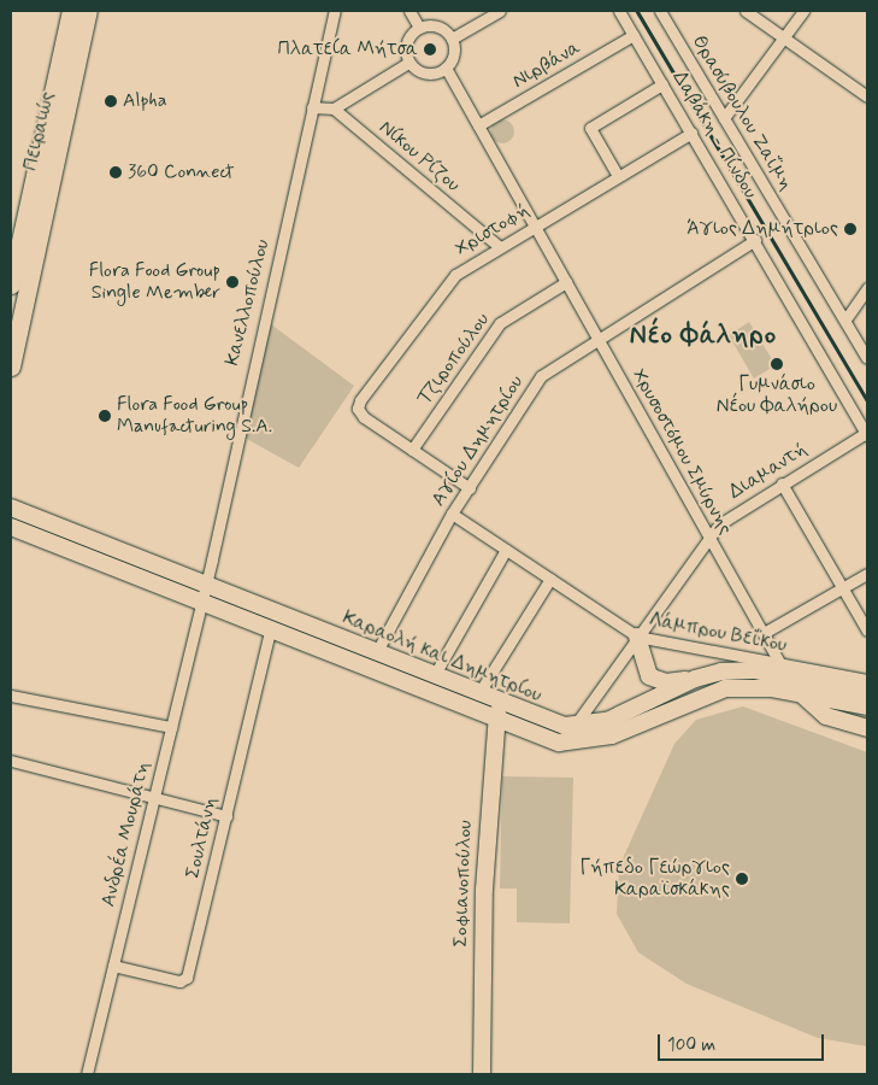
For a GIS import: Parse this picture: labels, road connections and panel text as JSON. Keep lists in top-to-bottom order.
{
  "streets": {
    "main road": ["Πειραιώς", "Καραολή και Δημητρίου", "Σοφιανοπούλου"],
    "street": [
      "Νιρβάνα",
      "Θρασύβουλου Ζαΐμη",
      "Δαβάκη - Πίνδου",
      "Νίκου Ρίζου",
      "Χριστοφή",
      "Κανελλοπούλου",
      "Τζιροπούλου",
      "Αγίου Δημητρίου",
      "Χρυσοστόμου Σμύρνης",
      "Διαμαντή",
      "Λάμπρου Βεΐκου",
      "Ανδρέα Μουράτη",
      "Σουλτάνη"
    ]
  },
  "crossings": [
    ["Νιρβάνα", "Δαβάκη - Πίνδου"],
    ["Νιρβάνα", "Χρυσοστόμου Σμύρνης"],
    ["Δαβάκη - Πίνδου", "Χριστοφή"],
    ["Δαβάκη - Πίνδου", "Αγίου Δημητρίου"],
    ["Δαβάκη - Πίνδου", "Διαμαντή"],
    ["Νίκου Ρίζου", "Χριστοφή"],
    ["Χριστοφή", "Τζιροπούλου"],
    ["Χριστοφή", "Χρυσοστόμου Σμύρνης"],
    ["Κανελλοπούλου", "Καραολή και Δημητρίου"],
    ["Κανελλοπούλου", "Ανδρέα Μουράτη"],
    ["Τζιροπούλου", "Χρυσοστόμου Σμύρνης"],
    ["Αγίου Δημητρίου", "Χρυσοστόμου Σμύρνης"],
    ["Αγίου Δημητρίου", "Λάμπρου Βεΐκου"],
    ["Αγίου Δημητρίου", "Καραολή και Δημητρίου"],
    ["Χρυσοστόμου Σμύρνης", "Διαμαντή"],
    ["Χρυσοστόμου Σμύρνης", "Λάμπρου Βεΐκου"],
    ["Διαμαντή", "Λάμπρου Βεΐκου"],
    ["Διαμαντή", "Καραολή και Δημητρίου"],
    ["Καραολή και Δημητρίου", "Ανδρέα Μουράτη"],
    ["Καραολή και Δημητρίου", "Σουλτάνη"],
    ["Καραολή και Δημητρίου", "Σοφιανοπούλου"],
    ["Ανδρέα Μουράτη", "Σουλτάνη"]
  ],
  "districts": ["Νέο Φάληρο"],
  "places": [
    "Πλατεία Μήτσα",
    "Alpha",
    "360 Connect",
    "Άγιος Δημήτριος",
    "Flora Food Group Single Member",
    "Γυμνάσιο Νέου Φαλήρου",
    "Flora Food Group Manufacturing S.A.",
    "Γήπεδο Γεώργιος Καραϊσκάκης"
  ],
  "scale_bar": "100 m"
}
